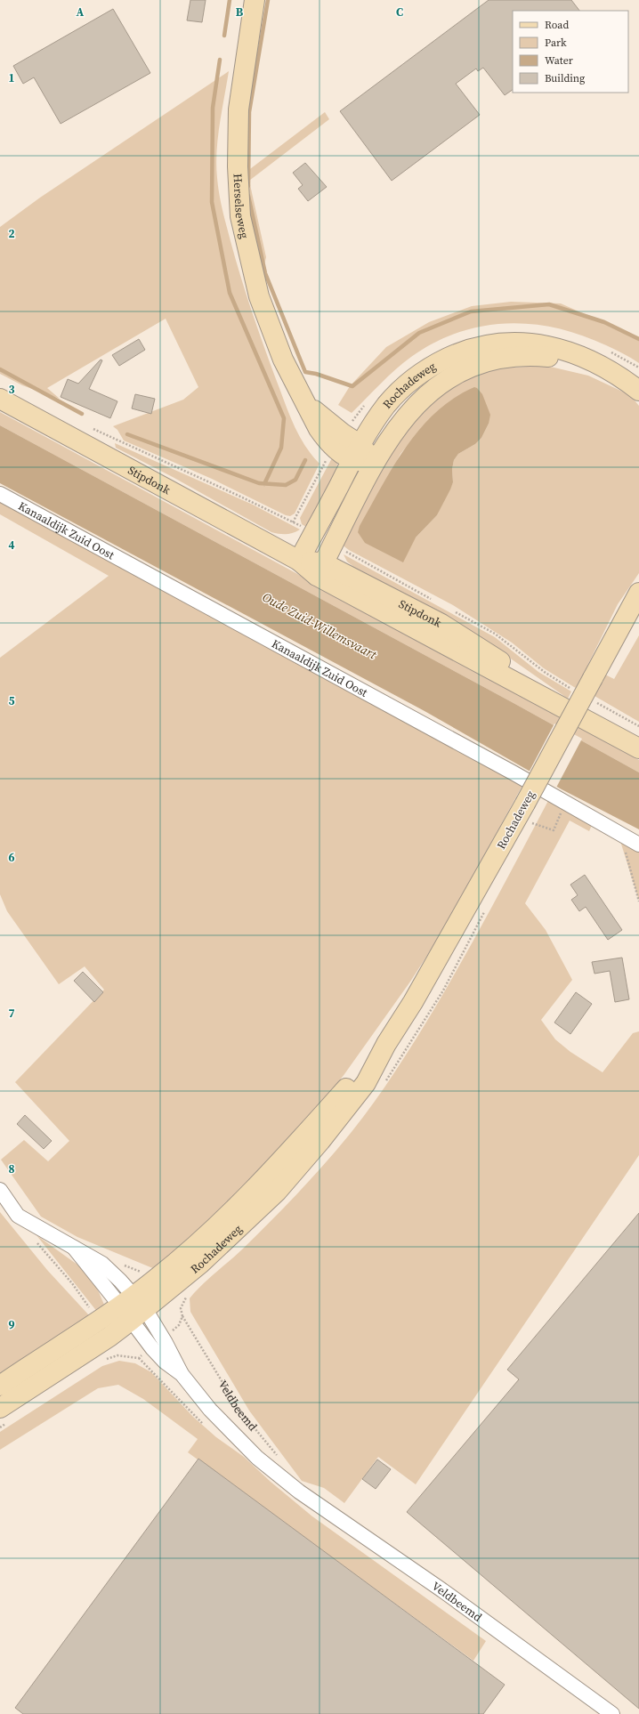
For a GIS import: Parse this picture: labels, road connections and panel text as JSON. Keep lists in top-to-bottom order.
{
  "streets": {
    "main road": ["Herselseweg", "Rochadeweg", "Stipdonk"],
    "street": ["Kanaaldijk Zuid Oost", "Veldbeemd"]
  },
  "crossings": [
    ["Herselseweg", "Rochadeweg"],
    ["Rochadeweg", "Stipdonk"],
    ["Rochadeweg", "Veldbeemd"]
  ],
  "water": ["Oude Zuid-Willemsvaart"],
  "legend": [
    "Road",
    "Park",
    "Water",
    "Building"
  ],
  "grid": {
    "columns": ["A", "B", "C"],
    "rows": [
      "1",
      "2",
      "3",
      "4",
      "5",
      "6",
      "7",
      "8",
      "9"
    ]
  }
}
